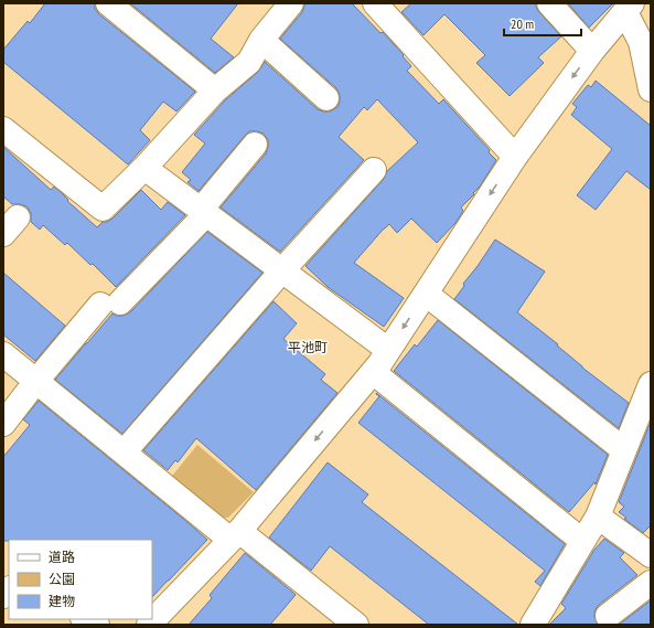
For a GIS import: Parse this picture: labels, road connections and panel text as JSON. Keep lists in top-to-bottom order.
{
  "districts": ["平池町"],
  "legend": ["道路", "公園", "建物"],
  "scale_bar": "20 m"
}
